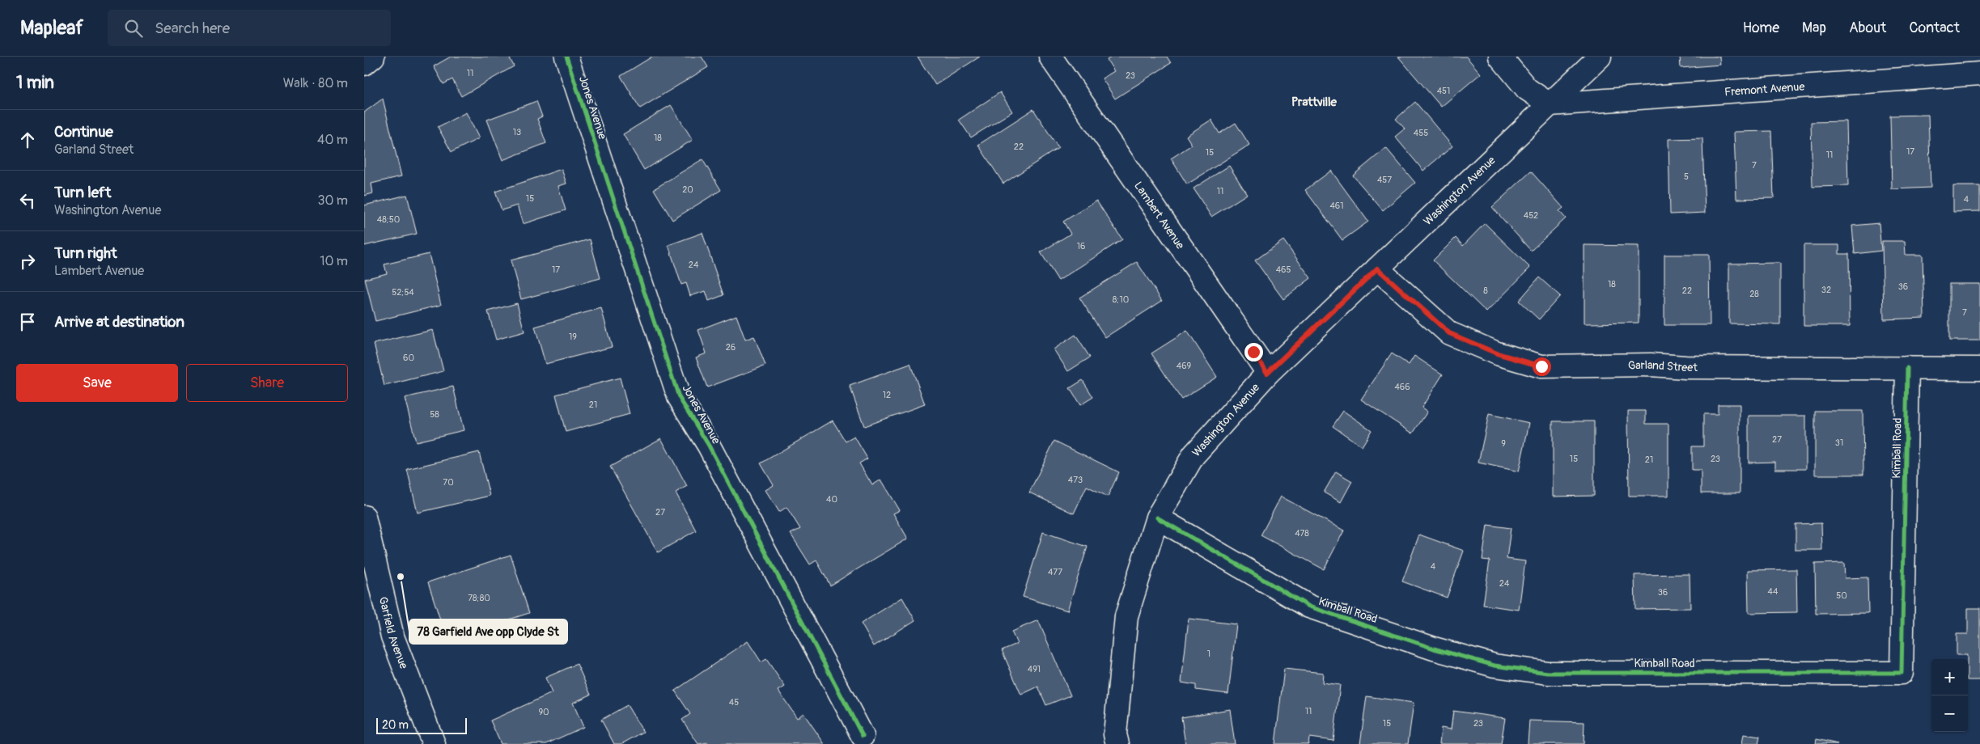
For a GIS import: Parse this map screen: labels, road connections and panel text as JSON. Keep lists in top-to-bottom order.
{
  "streets": {
    "street": [
      "Fremont Avenue",
      "Jones Avenue",
      "Washington Avenue",
      "Lambert Avenue",
      "Garland Street",
      "Kimball Road",
      "Garfield Avenue"
    ]
  },
  "crossings": [
    ["Fremont Avenue", "Washington Avenue"],
    ["Washington Avenue", "Lambert Avenue"],
    ["Washington Avenue", "Garland Street"],
    ["Washington Avenue", "Kimball Road"],
    ["Garland Street", "Kimball Road"]
  ],
  "districts": ["Prattville"],
  "places": ["78 Garfield Ave opp Clyde St"],
  "house_numbers": [
    "11",
    "23",
    "451",
    "13",
    "455",
    "18",
    "22",
    "17",
    "15",
    "11",
    "7",
    "5",
    "457",
    "20",
    "11",
    "15",
    "4",
    "461",
    "452",
    "48;50",
    "16",
    "24",
    "17",
    "465",
    "18",
    "36",
    "32",
    "8",
    "22",
    "52;54",
    "28",
    "8;10",
    "7",
    "19",
    "26",
    "60",
    "469",
    "466",
    "12",
    "21",
    "58",
    "27",
    "31",
    "9",
    "15",
    "23",
    "21",
    "473",
    "70",
    "40",
    "27",
    "478",
    "4",
    "477",
    "24",
    "44",
    "36",
    "50",
    "78;80",
    "1",
    "491",
    "45",
    "11",
    "90",
    "15",
    "23"
  ],
  "scale_bar": "20 m",
  "page": {
    "header": "Mapleaf",
    "search": "Search here",
    "nav": [
      "Home",
      "Map",
      "About",
      "Contact"
    ],
    "heading": ["1 min", "Walk · 80 m"],
    "list": [
      ["Continue", "Garland Street", "40 m"],
      ["Turn left", "Washington Avenue", "30 m"],
      ["Turn right", "Lambert Avenue", "10 m"],
      "Arrive at destination"
    ],
    "buttons": ["Save", "Share"],
    "map_buttons": ["+", "−"],
    "scale": "20 m"
  }
}
